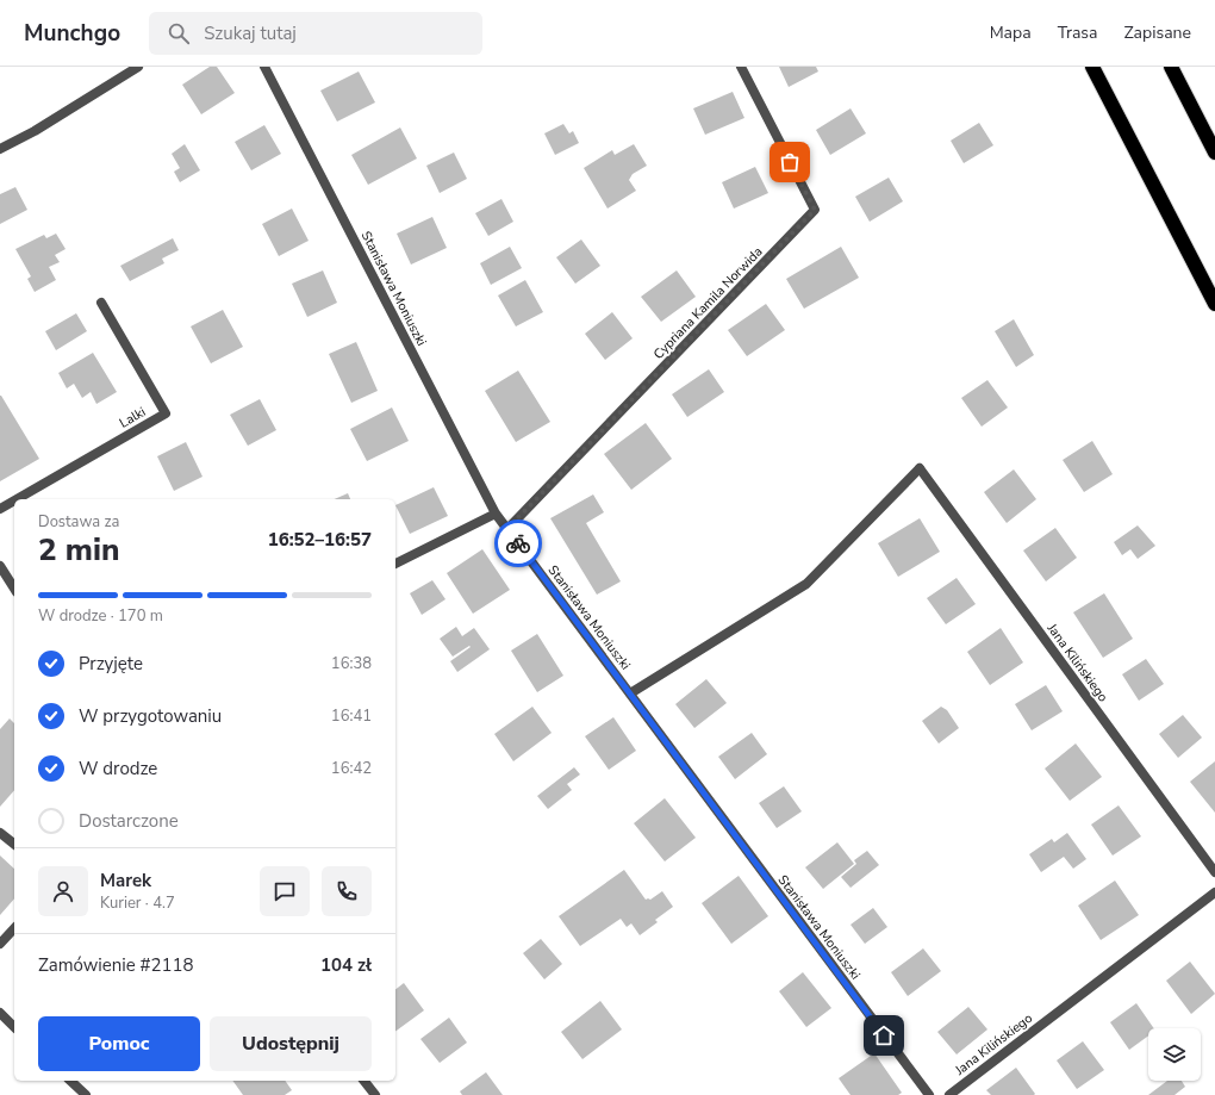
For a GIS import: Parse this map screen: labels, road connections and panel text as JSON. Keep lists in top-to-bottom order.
{
  "streets": {
    "street": [
      "Stanisława Moniuszki",
      "Cypriana Kamila Norwida",
      "Lalki",
      "Jana Kilińskiego"
    ]
  },
  "crossings": [
    ["Stanisława Moniuszki", "Cypriana Kamila Norwida"],
    ["Stanisława Moniuszki", "Jana Kilińskiego"]
  ],
  "page": {
    "header": "Munchgo",
    "search": "Szukaj tutaj",
    "nav": ["Mapa", "Trasa", "Zapisane"],
    "heading": ["2 min", "Dostawa za", "16:52–16:57"],
    "panel": [
      "Marek",
      "Kurier · 4.7",
      "Zamówienie #2118",
      "104 zł"
    ],
    "bar": "W drodze · 170 m",
    "list": [
      ["Przyjęte", "16:38"],
      ["W przygotowaniu", "16:41"],
      ["W drodze", "16:42"],
      "Dostarczone"
    ],
    "buttons": ["Pomoc", "Udostępnij"]
  }
}
